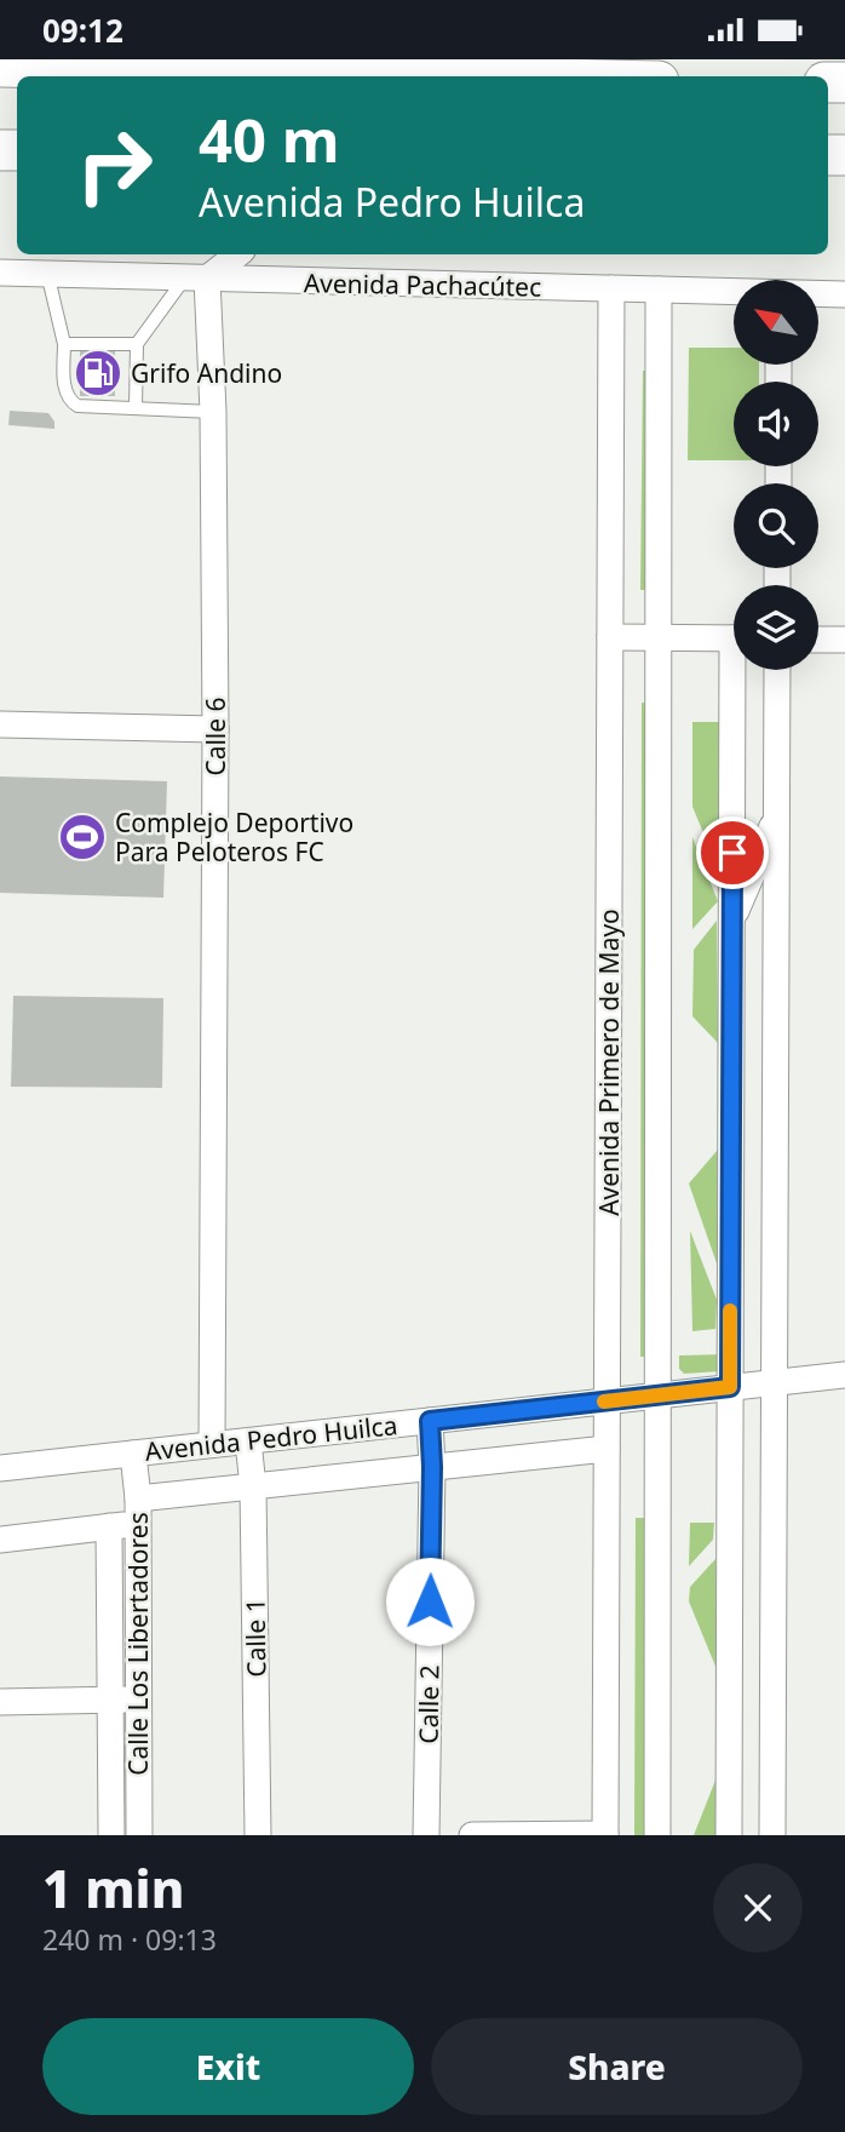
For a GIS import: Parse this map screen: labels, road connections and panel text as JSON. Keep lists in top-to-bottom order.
{
  "streets": {
    "street": [
      "Avenida Pachacútec",
      "Calle 6",
      "Avenida Primero de Mayo",
      "Avenida Pedro Huilca",
      "Calle 1",
      "Calle Los Libertadores",
      "Calle 2"
    ]
  },
  "crossings": [
    ["Avenida Pachacútec", "Calle 6"],
    ["Avenida Pachacútec", "Avenida Primero de Mayo"],
    ["Calle 6", "Avenida Pedro Huilca"],
    ["Avenida Primero de Mayo", "Avenida Pedro Huilca"],
    ["Avenida Pedro Huilca", "Calle 1"],
    ["Avenida Pedro Huilca", "Calle Los Libertadores"],
    ["Avenida Pedro Huilca", "Calle 2"]
  ],
  "places": {
    "fuel station": ["Grifo Andino"],
    "sports": ["Complejo Deportivo Para Peloteros FC"]
  },
  "north": "top left",
  "page": {
    "status": "09:12",
    "turn": ["40 m", "Avenida Pedro Huilca"],
    "heading": ["1 min", "240 m · 09:13"],
    "buttons": ["Exit", "Share"]
  }
}
